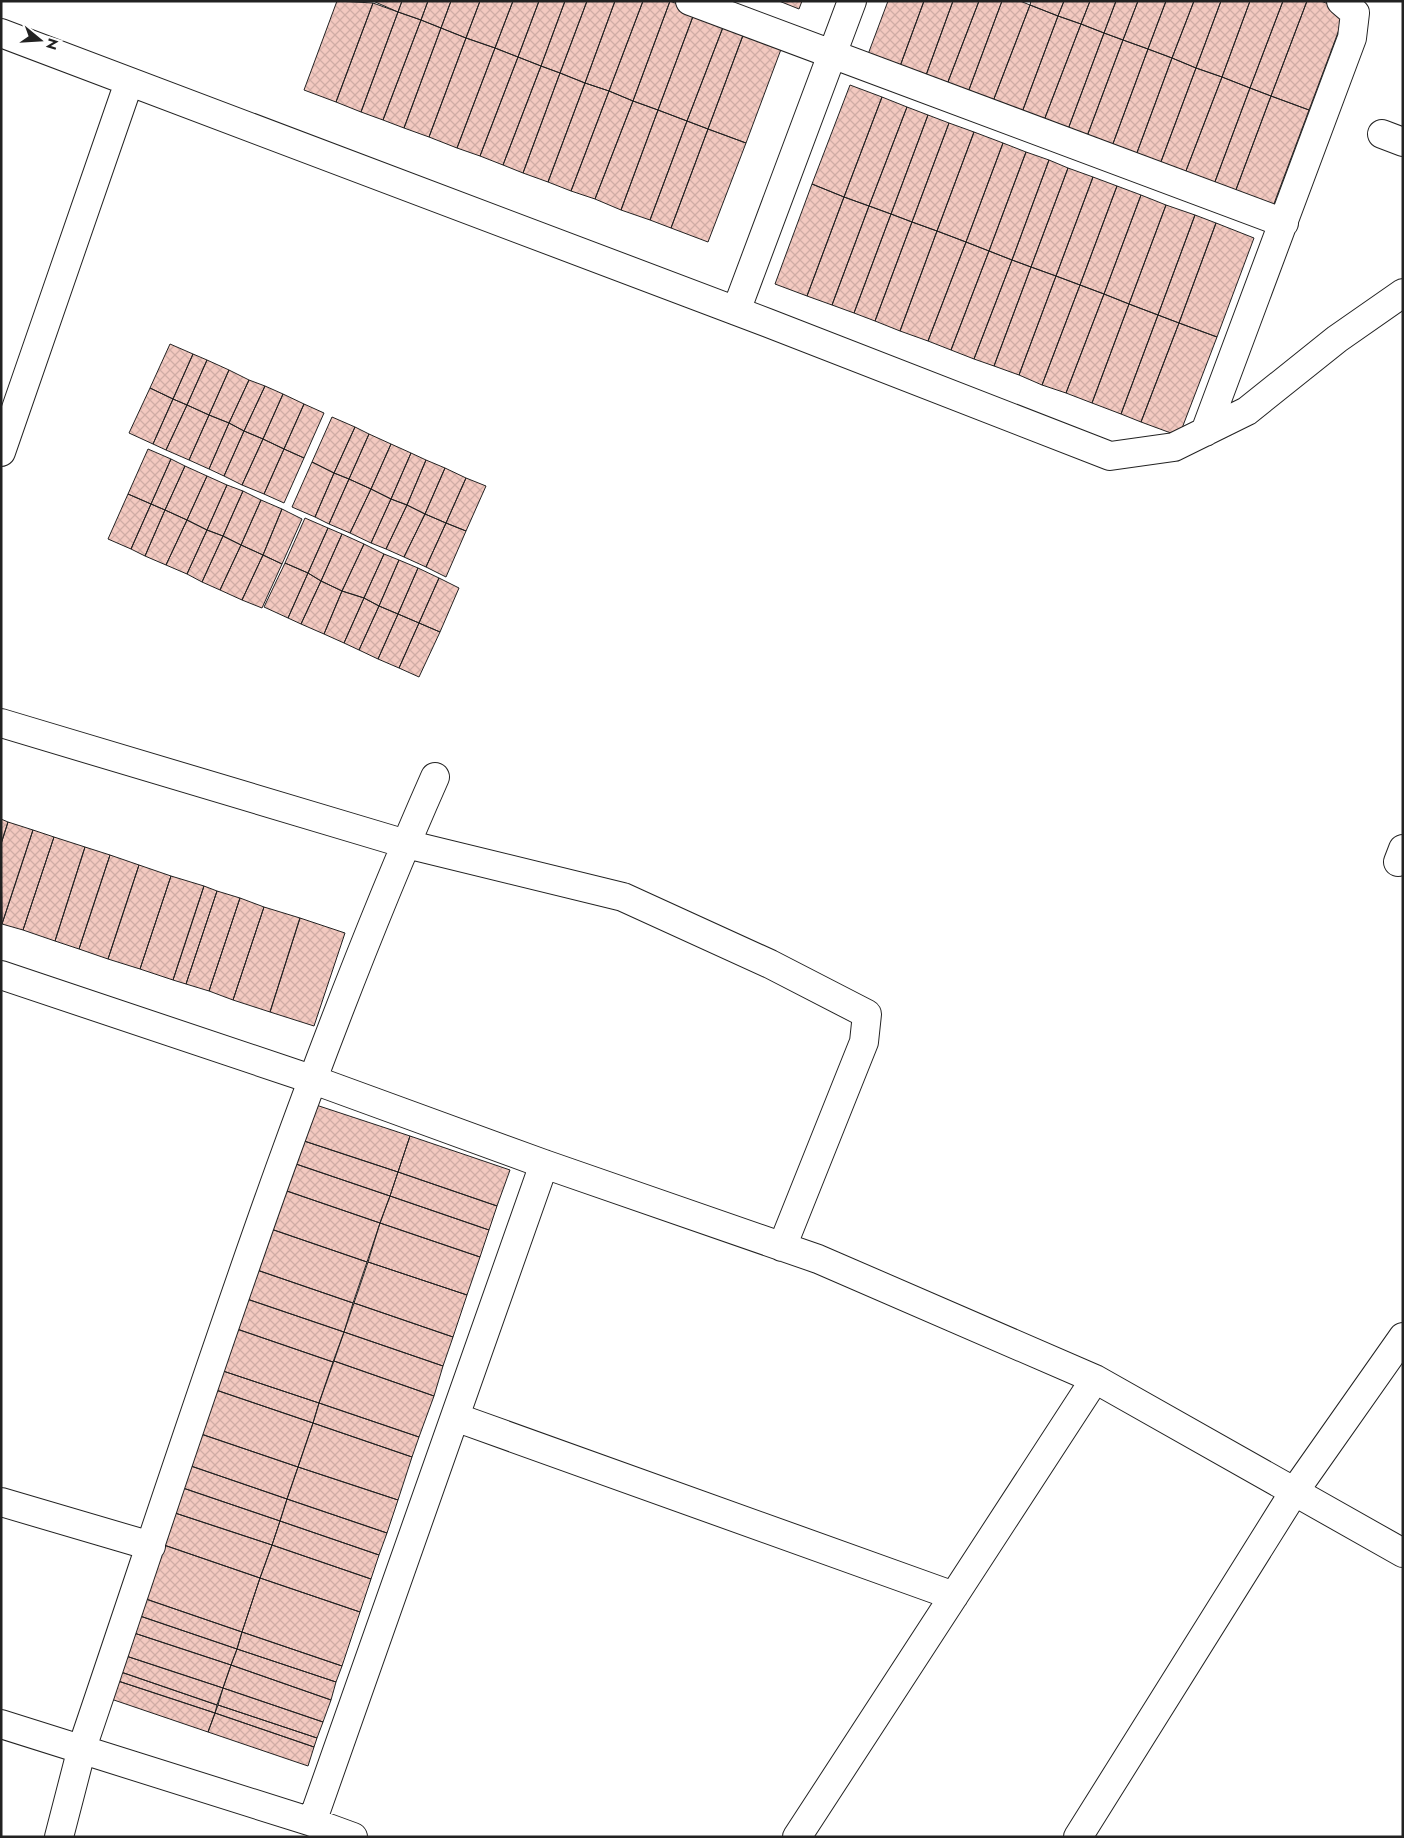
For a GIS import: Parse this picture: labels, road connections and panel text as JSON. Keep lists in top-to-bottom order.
{
  "north": "right"
}
